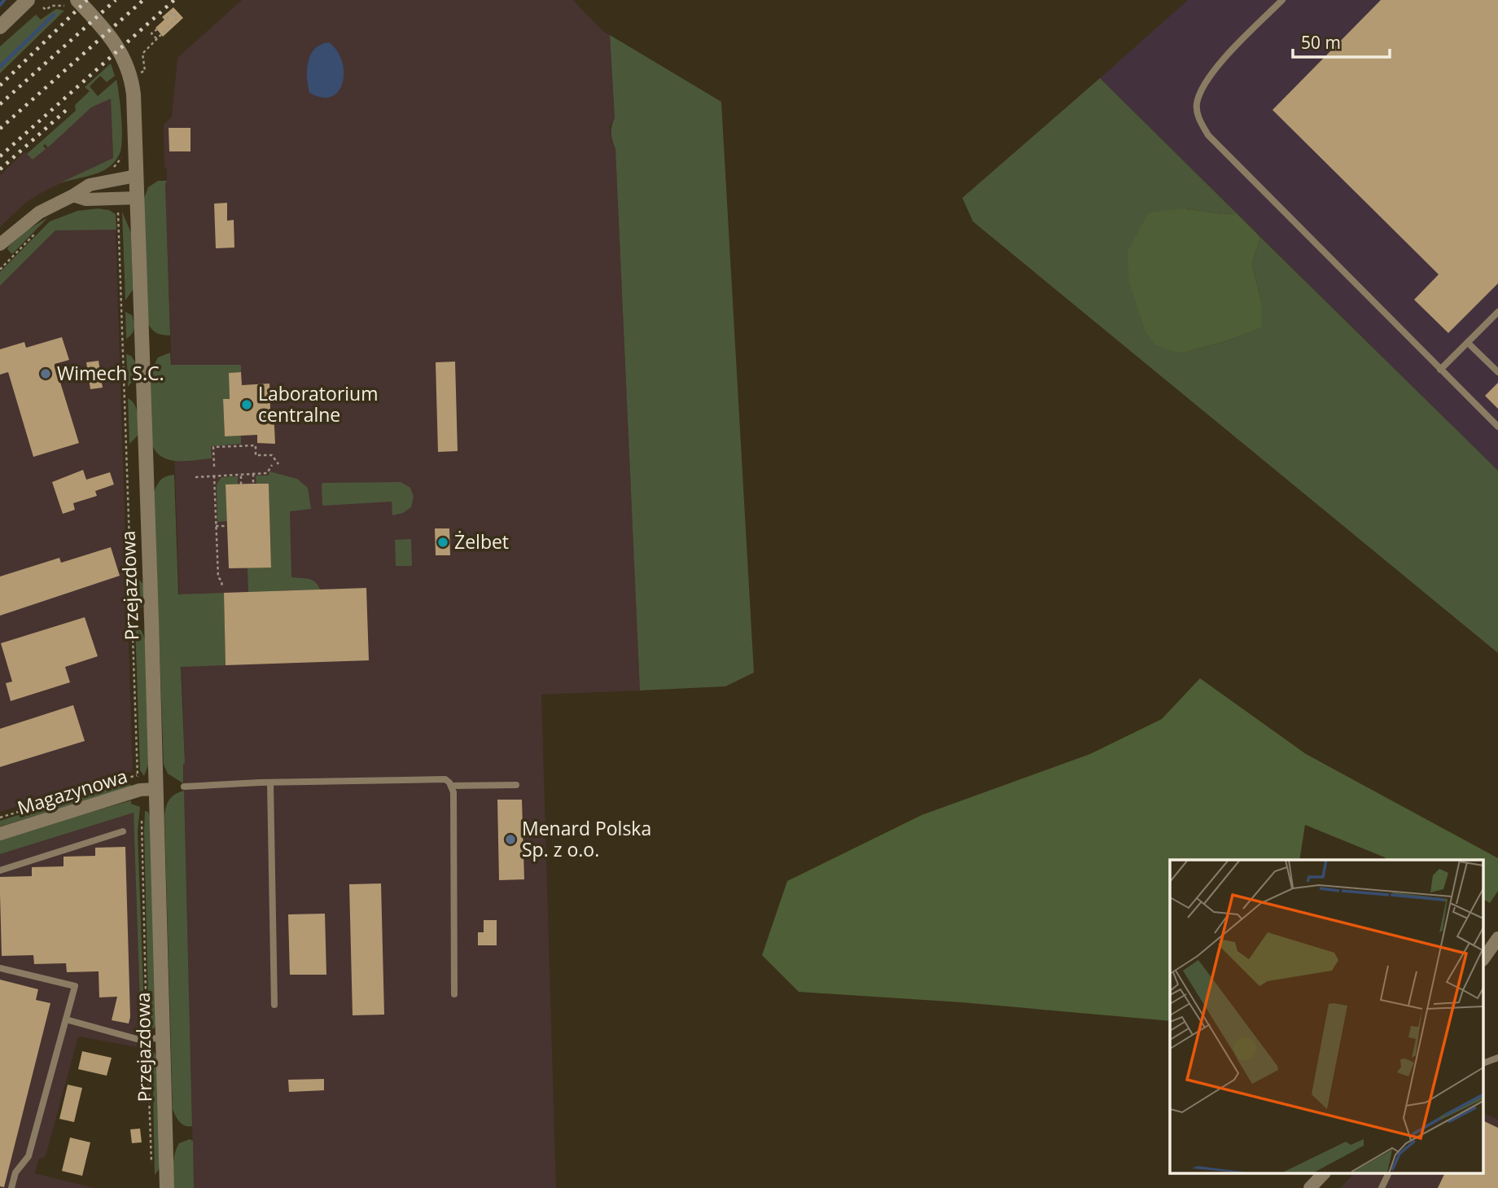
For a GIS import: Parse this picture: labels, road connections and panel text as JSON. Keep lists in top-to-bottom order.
{
  "streets": {
    "street": ["Przejazdowa", "Magazynowa"]
  },
  "crossings": [
    ["Przejazdowa", "Magazynowa"]
  ],
  "places": [
    "Wimech S.C.",
    "Laboratorium centralne",
    "Żelbet",
    "Menard Polska Sp. z o.o."
  ],
  "scale_bar": "50 m"
}
